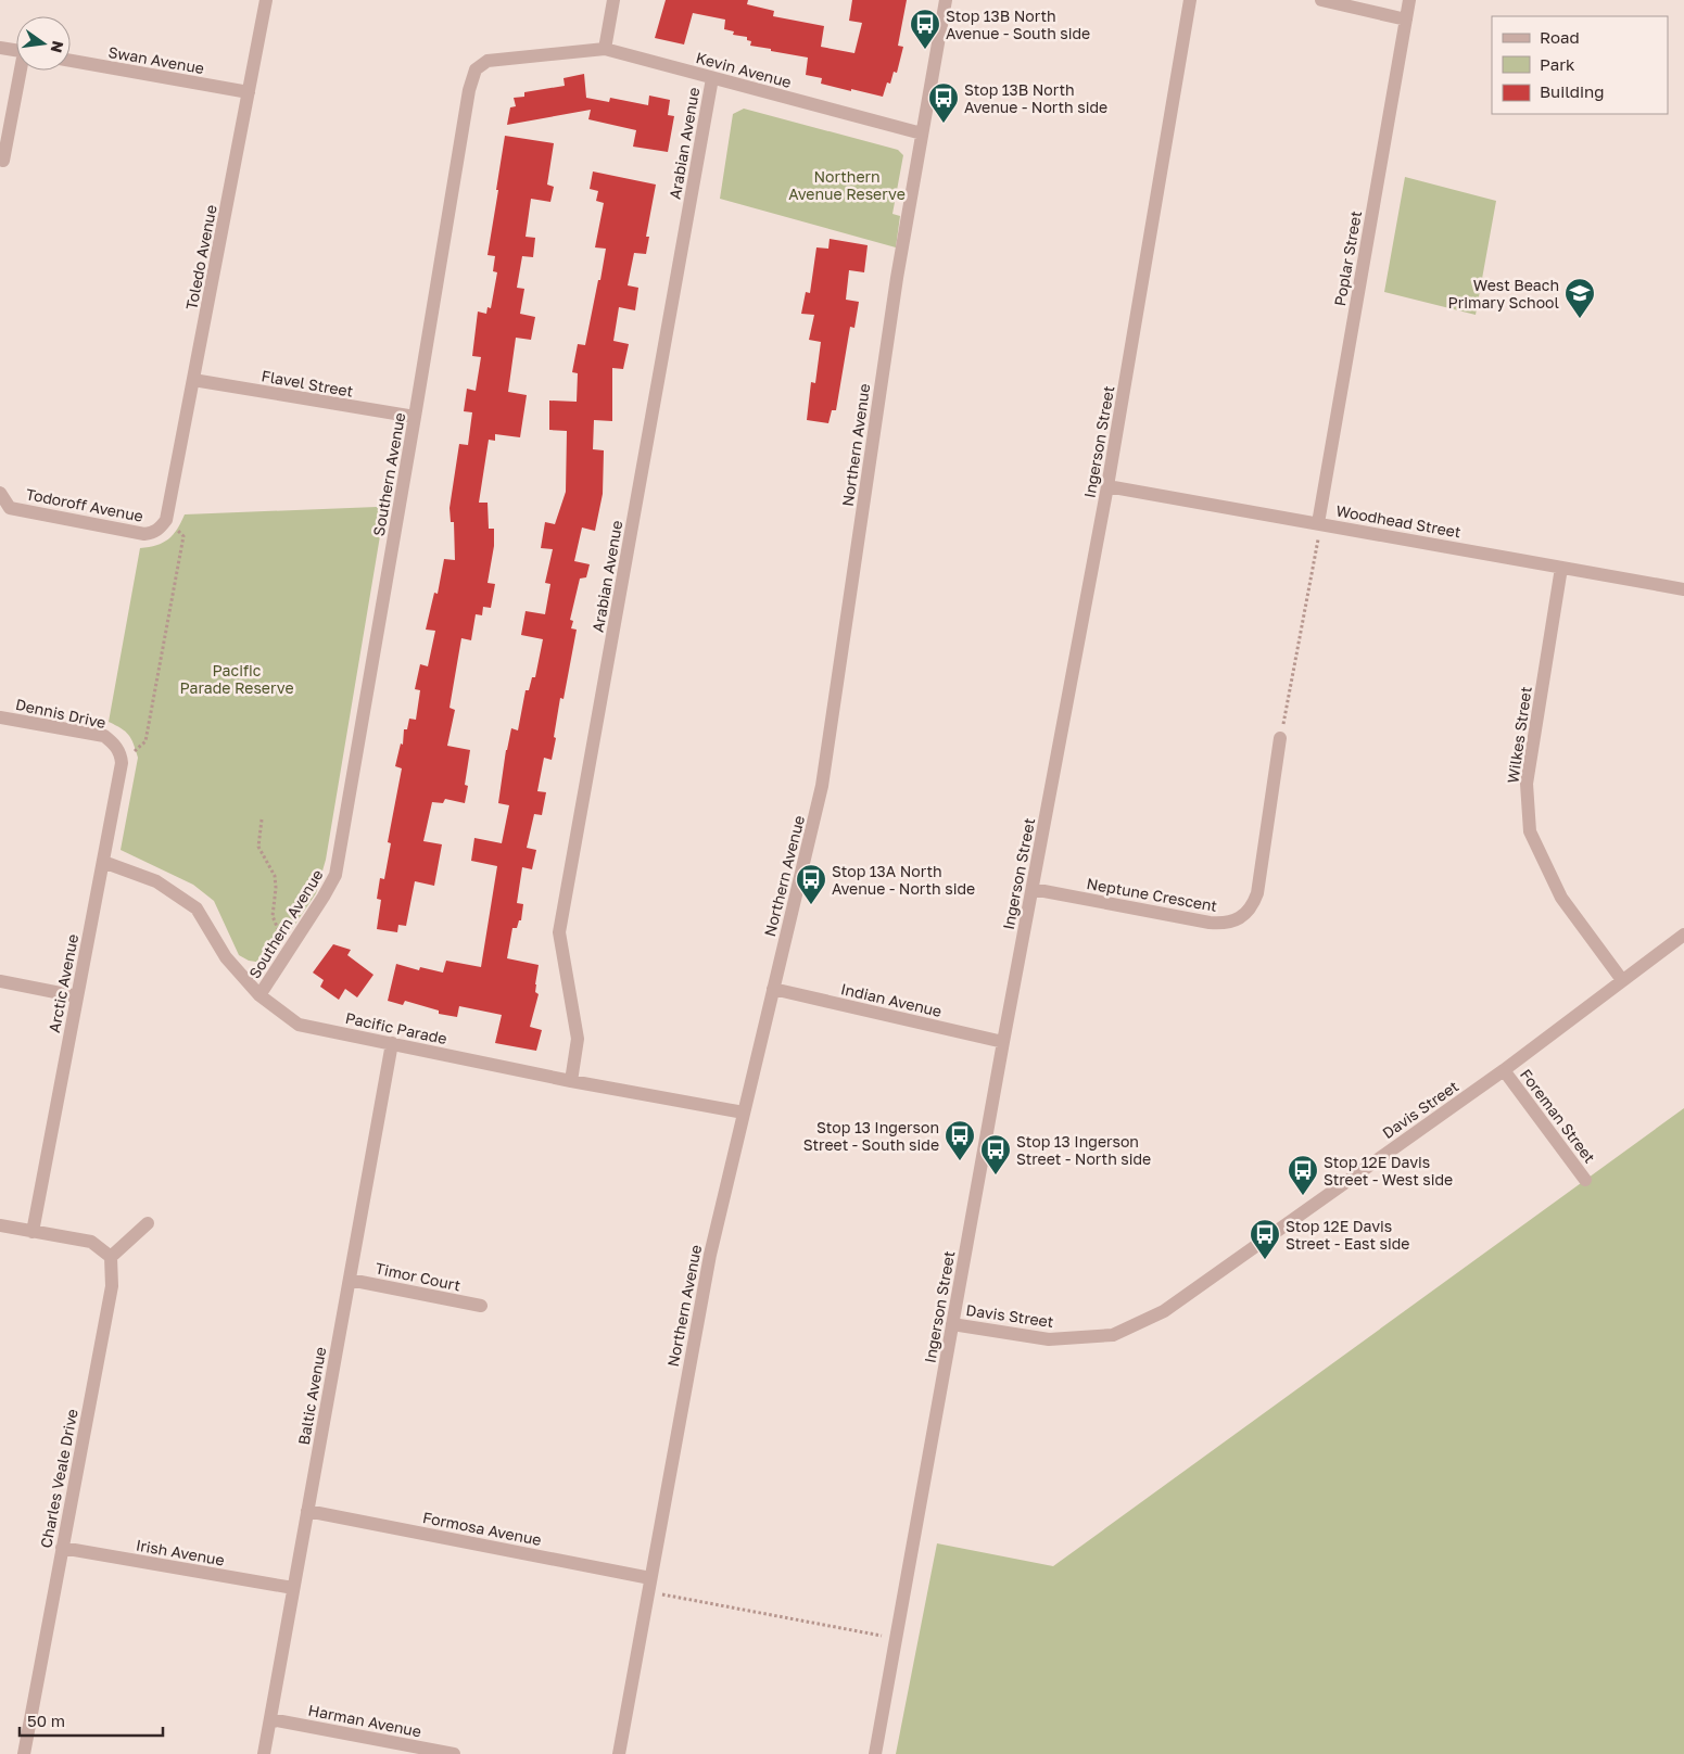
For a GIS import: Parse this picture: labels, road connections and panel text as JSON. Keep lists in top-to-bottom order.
{
  "streets": {
    "street": [
      "Swan Avenue",
      "Kevin Avenue",
      "Arabian Avenue",
      "Toledo Avenue",
      "Poplar Street",
      "Flavel Street",
      "Ingerson Street",
      "Northern Avenue",
      "Southern Avenue",
      "Todoroff Avenue",
      "Woodhead Street",
      "Dennis Drive",
      "Wilkes Street",
      "Neptune Crescent",
      "Arctic Avenue",
      "Indian Avenue",
      "Pacific Parade",
      "Davis Street",
      "Foreman Street",
      "Timor Court",
      "Baltic Avenue",
      "Charles Veale Drive",
      "Formosa Avenue",
      "Irish Avenue",
      "Harman Avenue"
    ]
  },
  "crossings": [
    ["Swan Avenue", "Toledo Avenue"],
    ["Kevin Avenue", "Arabian Avenue"],
    ["Kevin Avenue", "Northern Avenue"],
    ["Kevin Avenue", "Southern Avenue"],
    ["Arabian Avenue", "Pacific Parade"],
    ["Toledo Avenue", "Flavel Street"],
    ["Toledo Avenue", "Todoroff Avenue"],
    ["Poplar Street", "Woodhead Street"],
    ["Flavel Street", "Southern Avenue"],
    ["Ingerson Street", "Woodhead Street"],
    ["Ingerson Street", "Neptune Crescent"],
    ["Ingerson Street", "Indian Avenue"],
    ["Ingerson Street", "Davis Street"],
    ["Northern Avenue", "Indian Avenue"],
    ["Northern Avenue", "Pacific Parade"],
    ["Northern Avenue", "Formosa Avenue"],
    ["Southern Avenue", "Pacific Parade"],
    ["Woodhead Street", "Wilkes Street"],
    ["Dennis Drive", "Arctic Avenue"],
    ["Wilkes Street", "Davis Street"],
    ["Arctic Avenue", "Pacific Parade"],
    ["Pacific Parade", "Baltic Avenue"],
    ["Davis Street", "Foreman Street"],
    ["Timor Court", "Baltic Avenue"],
    ["Baltic Avenue", "Formosa Avenue"],
    ["Baltic Avenue", "Irish Avenue"],
    ["Baltic Avenue", "Harman Avenue"],
    ["Charles Veale Drive", "Irish Avenue"]
  ],
  "parks": ["Northern Avenue Reserve", "Pacific Parade Reserve"],
  "places": {
    "bus stop": [
      "Stop 13B North Avenue - South side",
      "Stop 13B North Avenue - North side",
      "Stop 13A North Avenue - North side",
      "Stop 13 Ingerson Street - South side",
      "Stop 13 Ingerson Street - North side",
      "Stop 12E Davis Street - West side",
      "Stop 12E Davis Street - East side"
    ],
    "school or university": ["West Beach Primary School"]
  },
  "legend": ["Road", "Park", "Building"],
  "scale_bar": "50 m",
  "north": "right"
}
